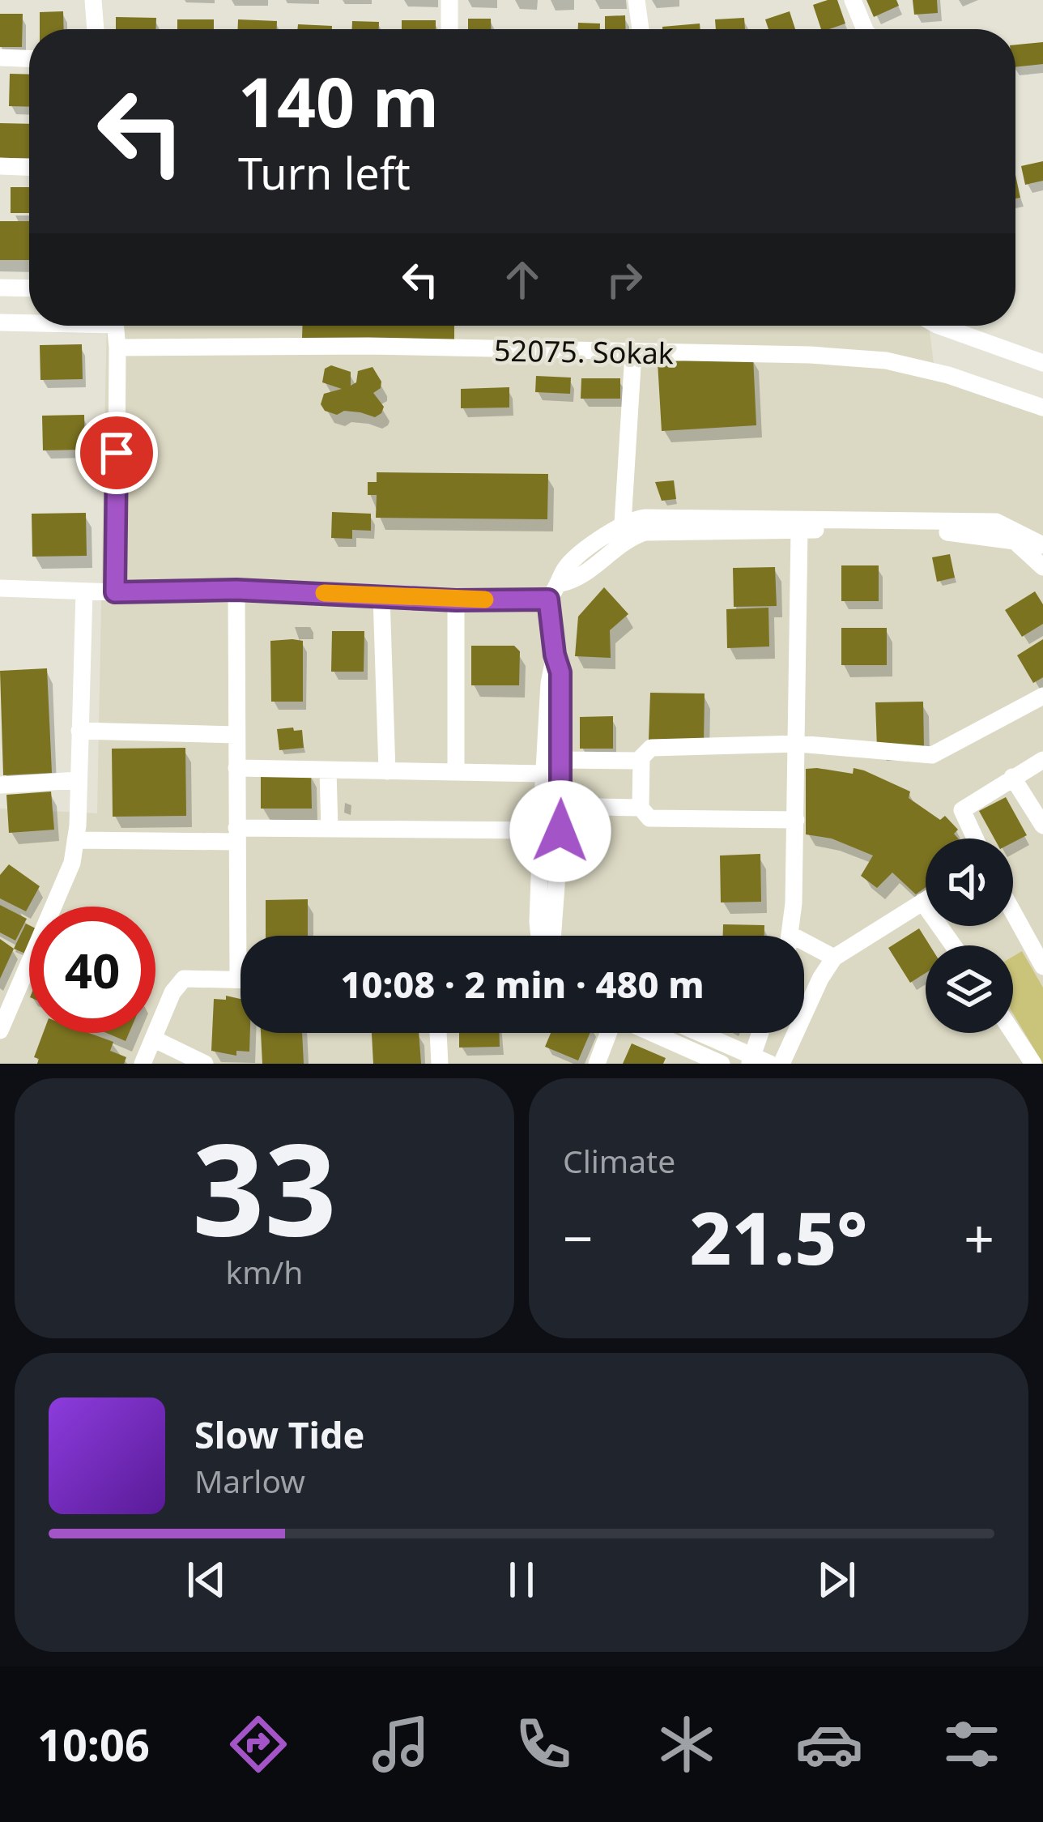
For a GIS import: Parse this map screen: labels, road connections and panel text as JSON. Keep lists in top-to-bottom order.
{
  "streets": {
    "street": ["52075. Sokak"]
  },
  "page": {
    "turn": ["140 m", "Turn left"],
    "limit": "40",
    "trip": "10:08 · 2 min · 480 m",
    "tile": [
      ["33", "km/h"],
      "Climate"
    ],
    "heat": ["−", "21.5°", "+"],
    "song": ["Slow Tide", "Marlow"],
    "tabs": "10:06"
  }
}
